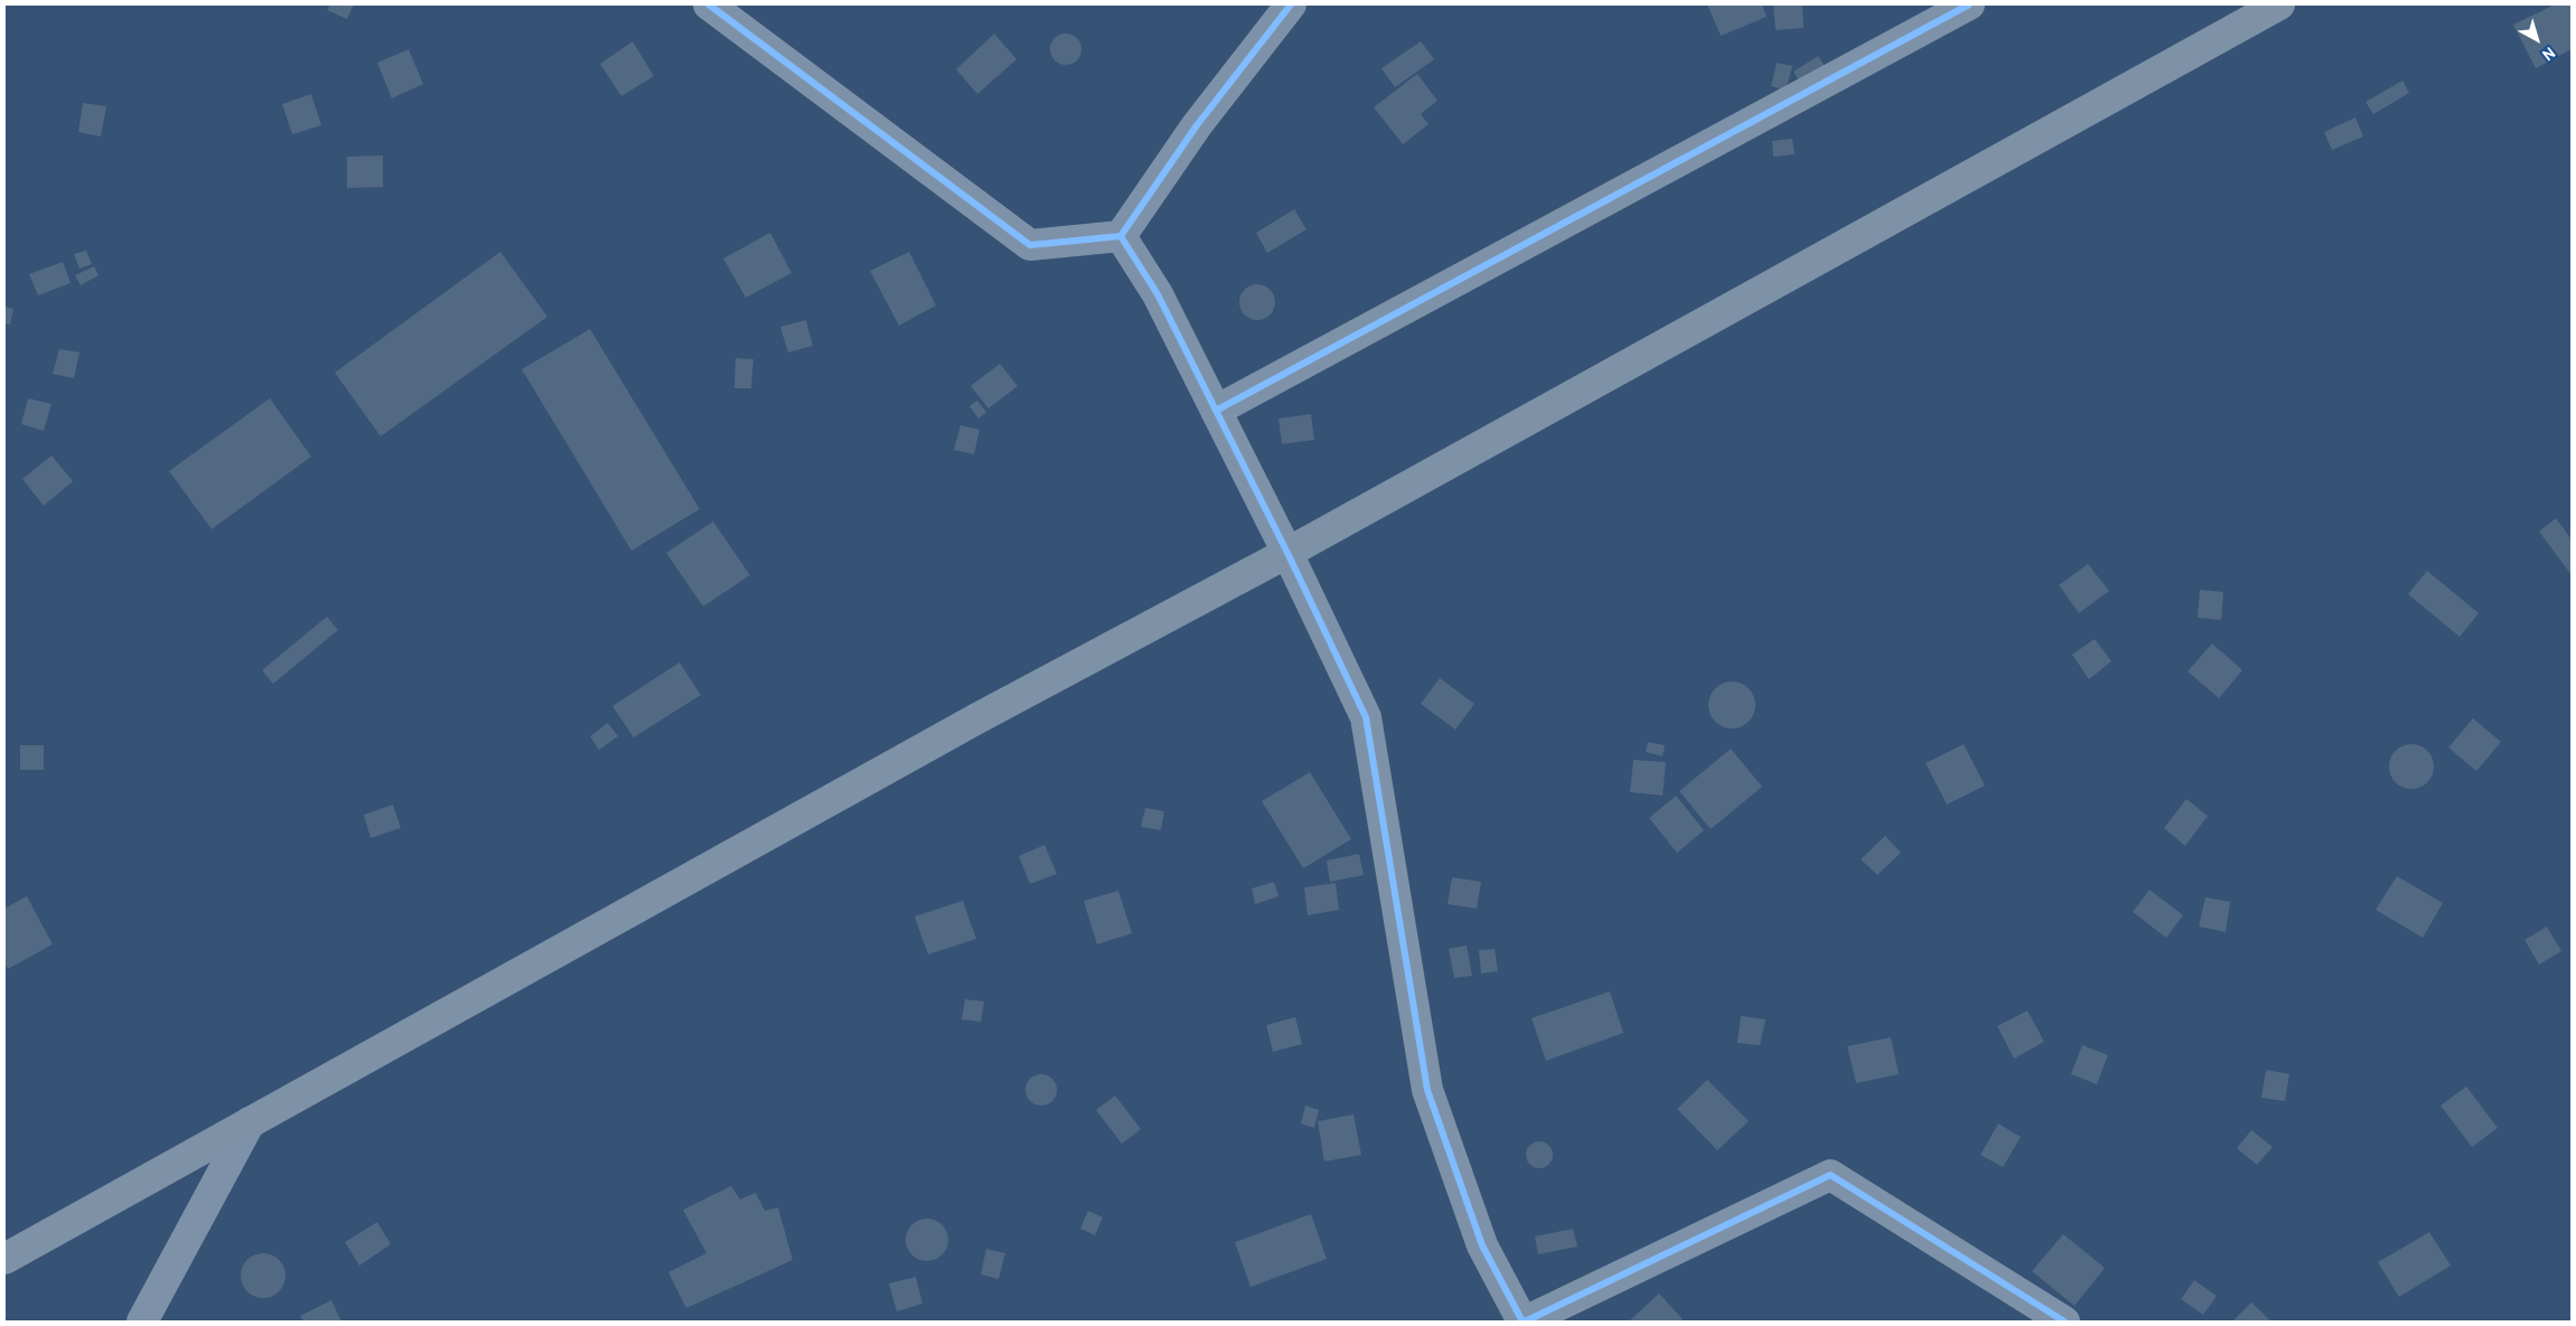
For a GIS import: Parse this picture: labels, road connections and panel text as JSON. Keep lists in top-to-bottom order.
{
  "north": "bottom right"
}
